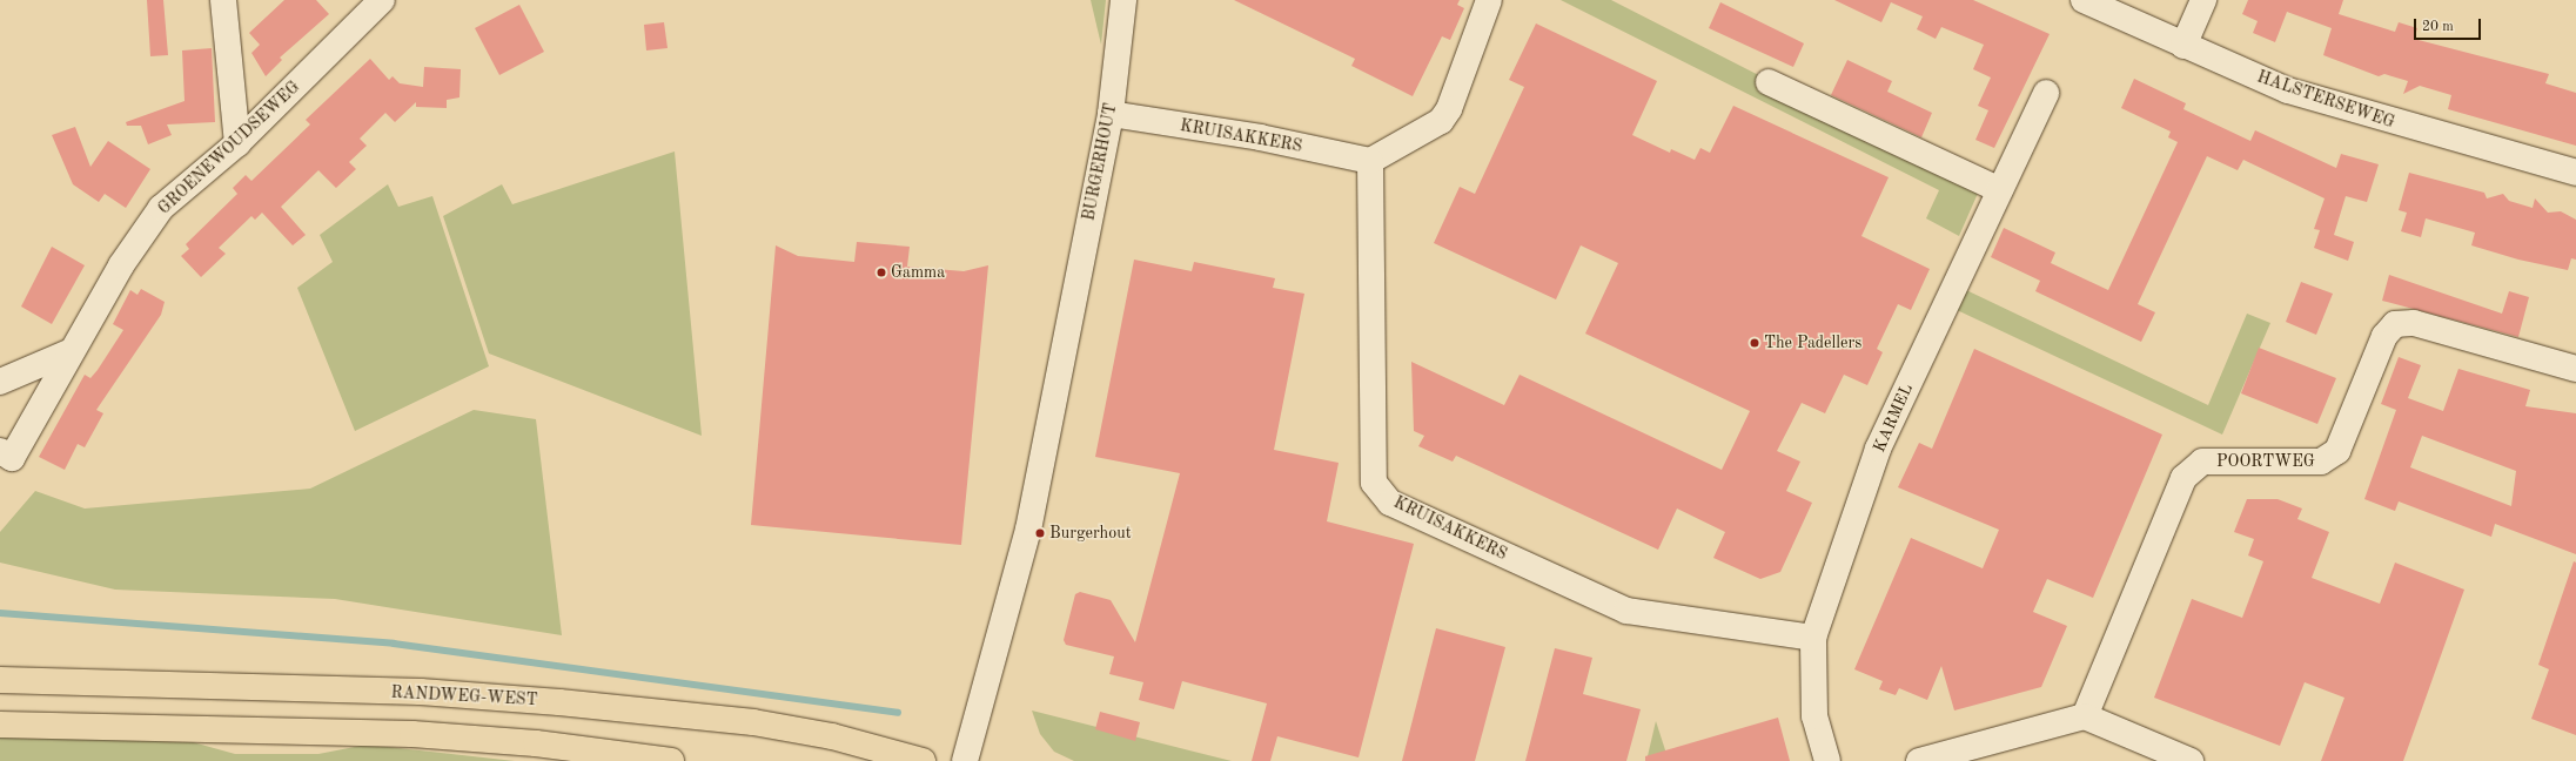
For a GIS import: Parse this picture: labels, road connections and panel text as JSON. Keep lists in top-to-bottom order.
{
  "streets": {
    "main road": ["RANDWEG-WEST"],
    "street": [
      "HALSTERSEWEG",
      "KRUISAKKERS",
      "GROENEWOUDSEWEG",
      "BURGERHOUT",
      "KARMEL",
      "POORTWEG"
    ]
  },
  "crossings": [
    ["KRUISAKKERS", "BURGERHOUT"],
    ["KRUISAKKERS", "KARMEL"]
  ],
  "places": ["Gamma", "The Padellers", "Burgerhout"],
  "scale_bar": "20 m"
}
